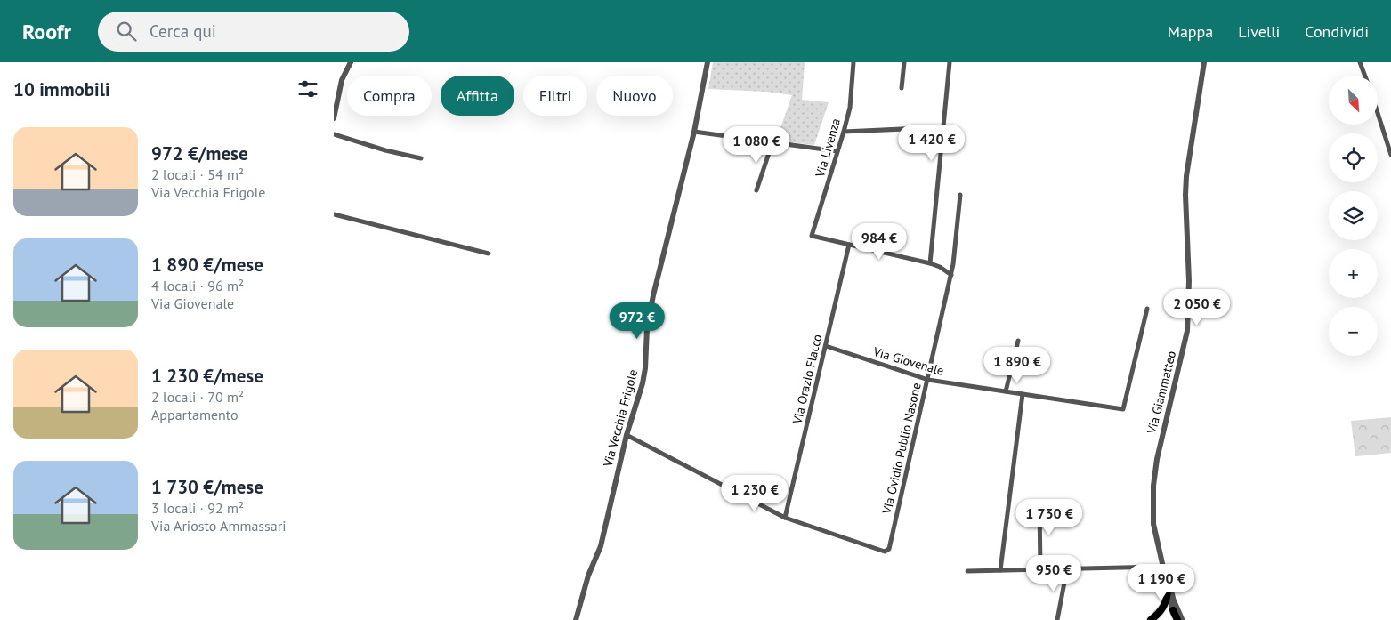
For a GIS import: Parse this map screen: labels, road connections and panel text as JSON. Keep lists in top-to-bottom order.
{
  "streets": {
    "street": [
      "Via Livenza",
      "Via Giovenale",
      "Via Orazio Flacco",
      "Via Giammatteo",
      "Via Vecchia Frigole",
      "Via Ovidio Publio Nasone"
    ]
  },
  "crossings": [
    ["Via Livenza", "Via Orazio Flacco"],
    ["Via Giovenale", "Via Orazio Flacco"],
    ["Via Giovenale", "Via Ovidio Publio Nasone"],
    ["Via Orazio Flacco", "Via Ovidio Publio Nasone"]
  ],
  "north": "bottom right",
  "page": {
    "header": "Roofr",
    "search": "Cerca qui",
    "nav": ["Mappa", "Livelli", "Condividi"],
    "heading": "10 immobili",
    "map_buttons": ["+", "−"],
    "chip": [
      "Compra",
      "Affitta",
      "Filtri",
      "Nuovo"
    ],
    "list": [
      {
        "name": "972 €/mese",
        "note": "2 locali · 54 m² · Via Vecchia Frigole"
      },
      {
        "name": "1 890 €/mese",
        "note": "4 locali · 96 m² · Via Giovenale"
      },
      {
        "name": "1 230 €/mese",
        "note": "2 locali · 70 m² · Appartamento"
      },
      {
        "name": "1 730 €/mese",
        "note": "3 locali · 92 m² · Via Ariosto Ammassari"
      }
    ],
    "price": [
      "1 420 €",
      "1 080 €",
      "984 €",
      "2 050 €",
      "972 €",
      "1 890 €",
      "1 230 €",
      "1 730 €",
      "950 €",
      "1 190 €"
    ]
  }
}
